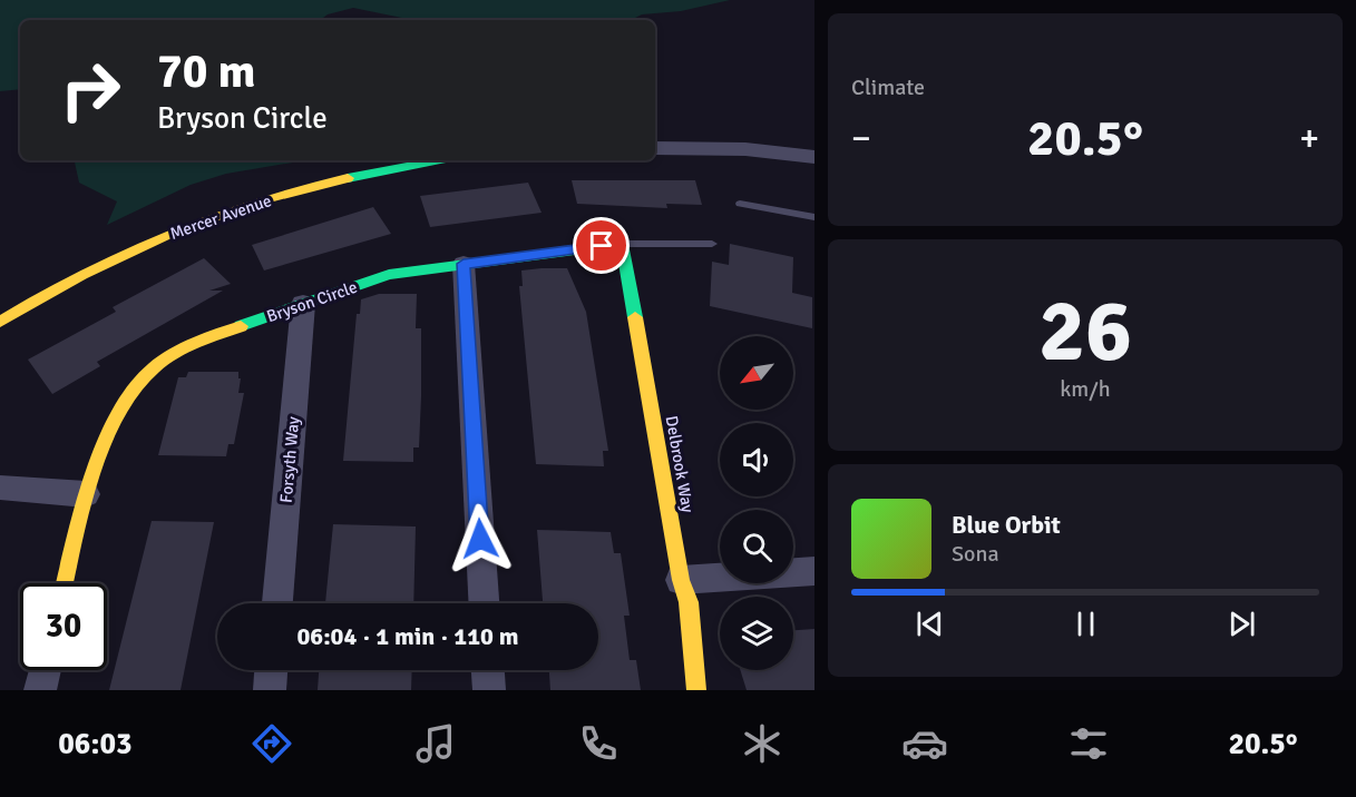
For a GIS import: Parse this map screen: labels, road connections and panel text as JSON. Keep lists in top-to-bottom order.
{
  "streets": {
    "street": [
      "Mercer Avenue",
      "Bryson Circle",
      "Forsyth Way",
      "Delbrook Way"
    ]
  },
  "crossings": [
    ["Bryson Circle", "Forsyth Way"],
    ["Bryson Circle", "Delbrook Way"]
  ],
  "north": "bottom left",
  "page": {
    "tile": [
      "Climate",
      ["26", "km/h"]
    ],
    "turn": ["70 m", "Bryson Circle"],
    "heat": ["−", "20.5°", "+"],
    "song": ["Blue Orbit", "Sona"],
    "limit": "30",
    "trip": "06:04 · 1 min · 110 m",
    "tabs": ["06:03", "20.5°"]
  }
}
